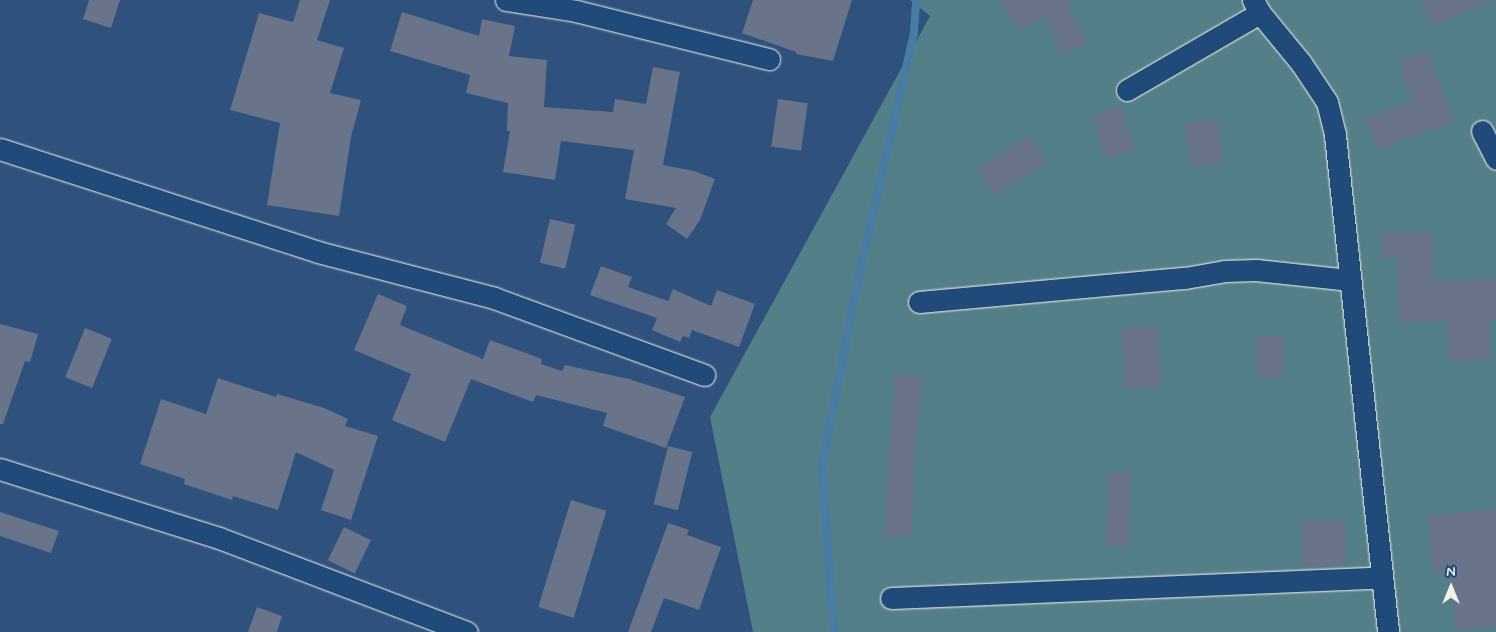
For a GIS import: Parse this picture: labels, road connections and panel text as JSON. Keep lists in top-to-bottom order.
{
  "north": "top"
}
